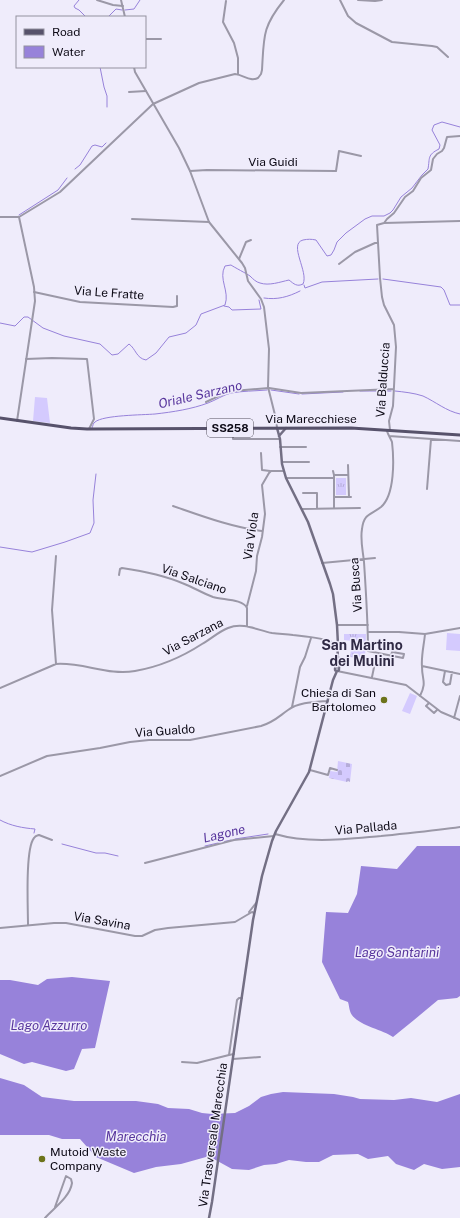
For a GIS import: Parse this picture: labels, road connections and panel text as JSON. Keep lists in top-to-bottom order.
{
  "streets": {
    "main road": ["Via Marecchiese", "SS258", "Via Trasversale Marecchia"],
    "street": [
      "Via Guidi",
      "Via Le Fratte",
      "Via Balduccia",
      "Via Viola",
      "Via Salciano",
      "Via Busca",
      "Via Sarzana",
      "Via Gualdo",
      "Via Pallada",
      "Via Savina"
    ]
  },
  "crossings": [
    ["Via Balduccia", "Via Marecchiese"],
    ["Via Balduccia", "Via Busca"],
    ["Via Marecchiese", "Via Busca"],
    ["Via Viola", "Via Salciano"],
    ["Via Sarzana", "Via Trasversale Marecchia"],
    ["Via Gualdo", "Via Trasversale Marecchia"],
    ["Via Pallada", "Via Trasversale Marecchia"],
    ["Via Savina", "Via Trasversale Marecchia"]
  ],
  "districts": ["San Martino dei Mulini"],
  "water": [
    "Oriale Sarzano",
    "Lagone",
    "Lago Santarini",
    "Lago Azzurro",
    "Marecchia"
  ],
  "places": ["Chiesa di San Bartolomeo", "Mutoid Waste Company"],
  "legend": ["Road", "Water"]
}
